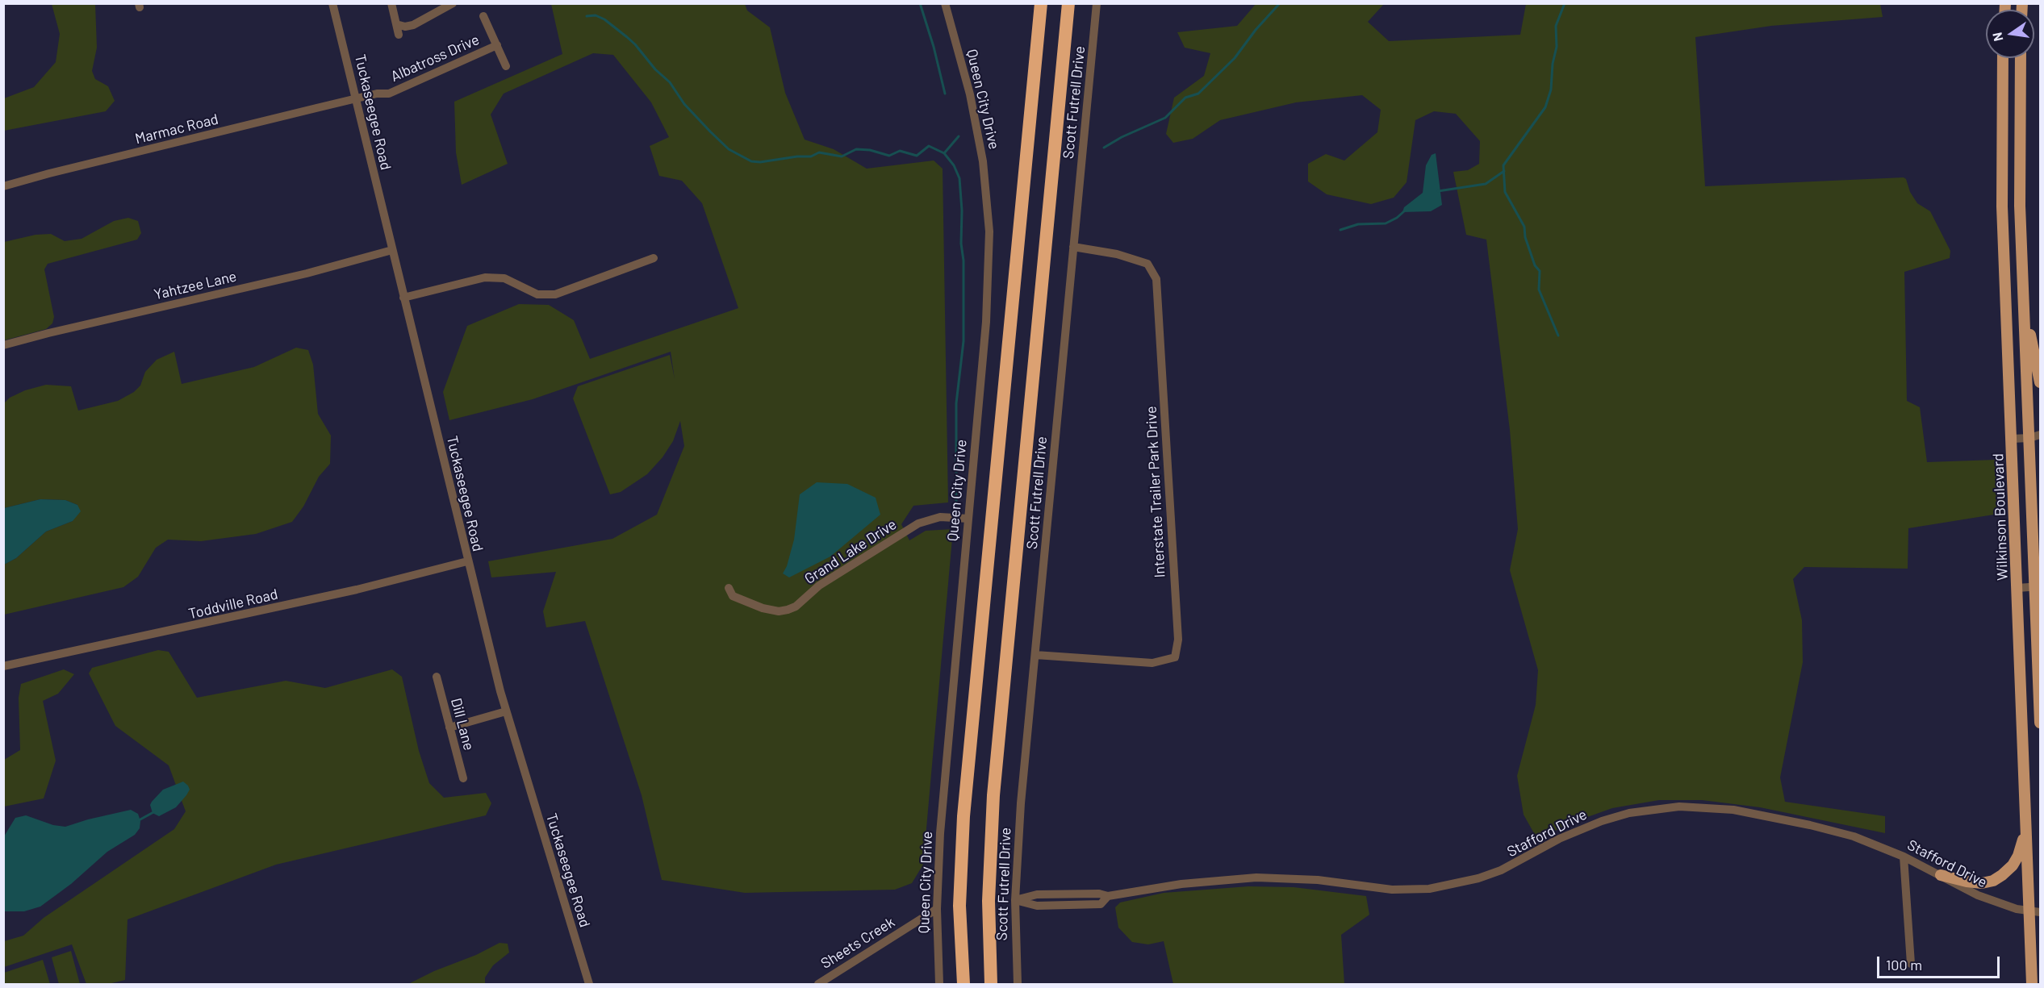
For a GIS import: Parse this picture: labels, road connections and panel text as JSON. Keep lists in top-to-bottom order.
{
  "streets": {
    "main road": ["Wilkinson Boulevard"],
    "street": [
      "Albatross Drive",
      "Queen City Drive",
      "Scott Futrell Drive",
      "Tuckaseegee Road",
      "Marmac Road",
      "Yahtzee Lane",
      "Interstate Trailer Park Drive",
      "Grand Lake Drive",
      "Toddville Road",
      "Dill Lane",
      "Stafford Drive",
      "Sheets Creek"
    ]
  },
  "crossings": [
    ["Albatross Drive", "Tuckaseegee Road"],
    ["Albatross Drive", "Marmac Road"],
    ["Queen City Drive", "Grand Lake Drive"],
    ["Queen City Drive", "Sheets Creek"],
    ["Scott Futrell Drive", "Interstate Trailer Park Drive"],
    ["Scott Futrell Drive", "Stafford Drive"],
    ["Tuckaseegee Road", "Marmac Road"],
    ["Tuckaseegee Road", "Yahtzee Lane"],
    ["Tuckaseegee Road", "Toddville Road"],
    ["Wilkinson Boulevard", "Stafford Drive"]
  ],
  "scale_bar": "100 m",
  "north": "left"
}
